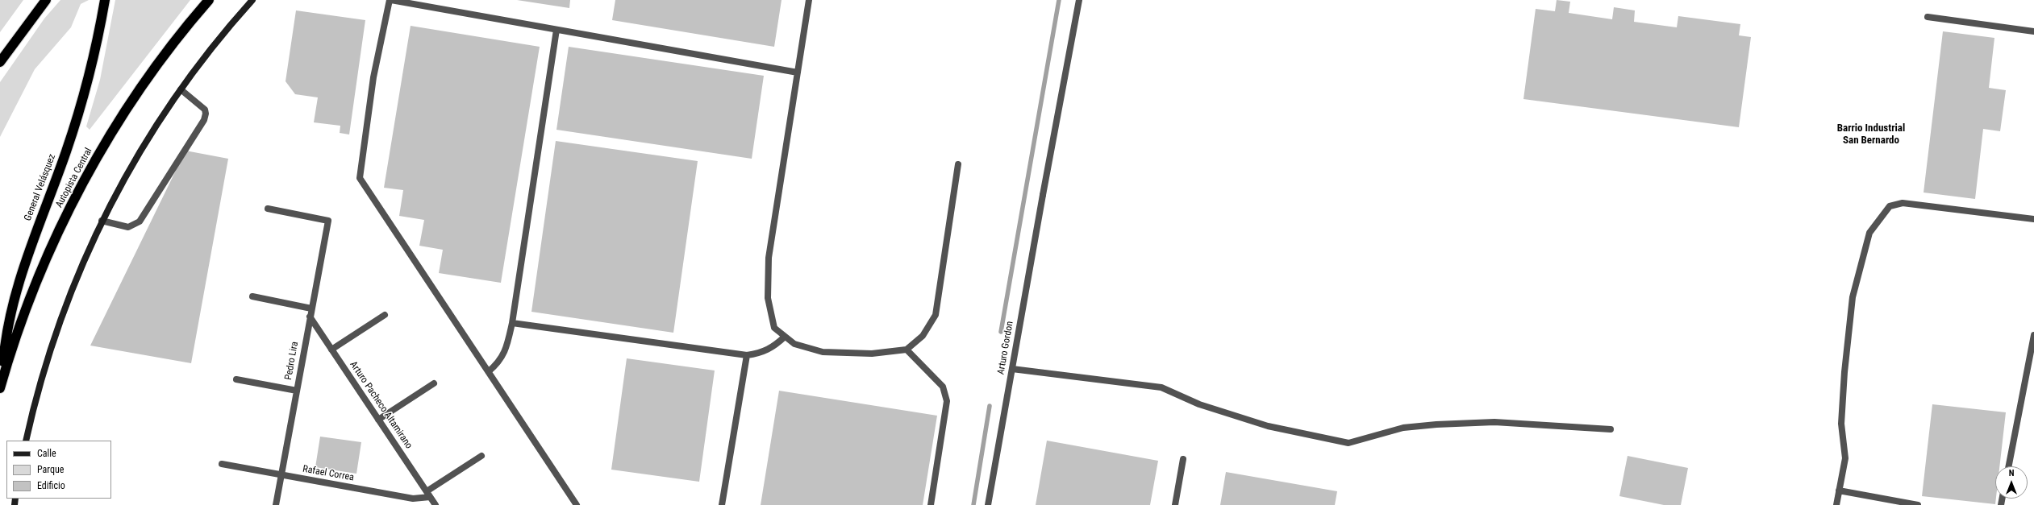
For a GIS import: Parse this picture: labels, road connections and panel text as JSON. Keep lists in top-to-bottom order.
{
  "streets": {
    "highway": ["Autopista Central", "General Velásquez"],
    "street": [
      "Arturo Gordon",
      "Pedro Lira",
      "Arturo Pacheco Altamirano",
      "Rafael Correa"
    ]
  },
  "crossings": [
    ["Autopista Central", "General Velásquez"],
    ["Pedro Lira", "Arturo Pacheco Altamirano"],
    ["Pedro Lira", "Rafael Correa"],
    ["Arturo Pacheco Altamirano", "Rafael Correa"]
  ],
  "districts": ["Barrio Industrial San Bernardo"],
  "legend": ["Calle", "Parque", "Edificio"],
  "north": "top"
}
